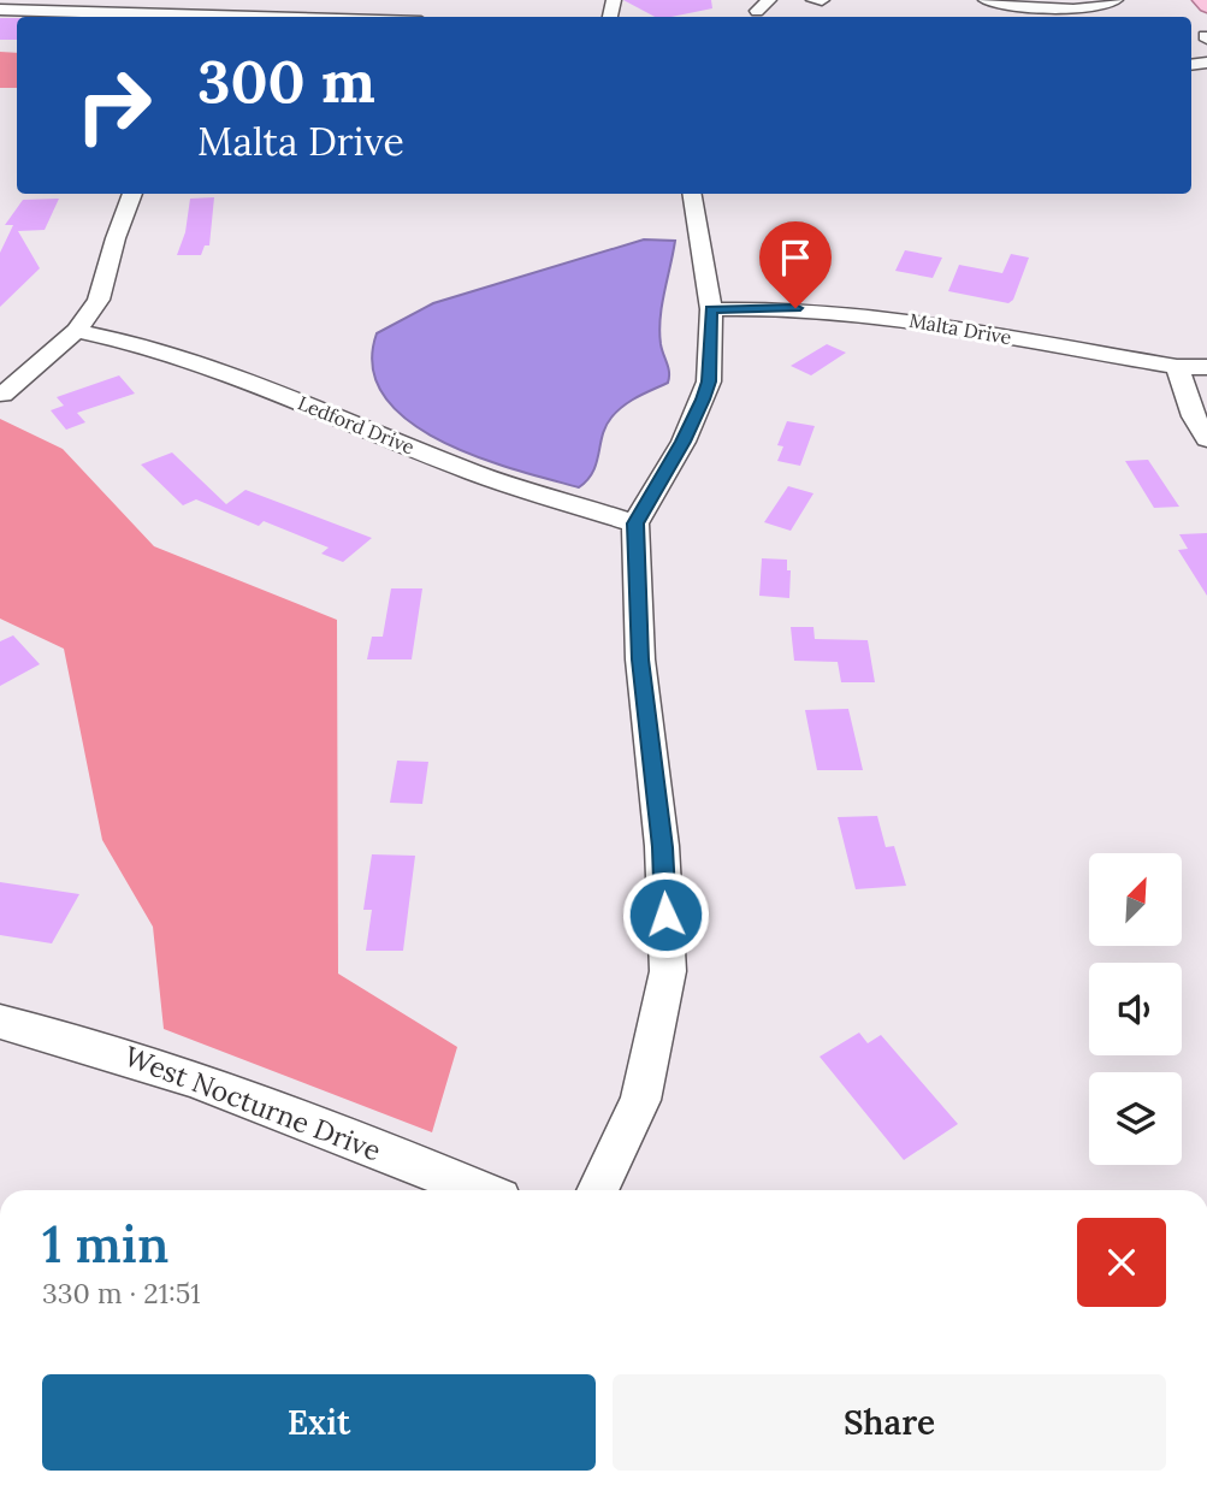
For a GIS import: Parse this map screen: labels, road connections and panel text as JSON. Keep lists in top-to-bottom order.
{
  "streets": {
    "street": ["Malta Drive", "Ledford Drive", "West Nocturne Drive"]
  },
  "north": "top right",
  "page": {
    "turn": ["300 m", "Malta Drive"],
    "heading": ["1 min", "330 m · 21:51"],
    "buttons": ["Exit", "Share"]
  }
}
